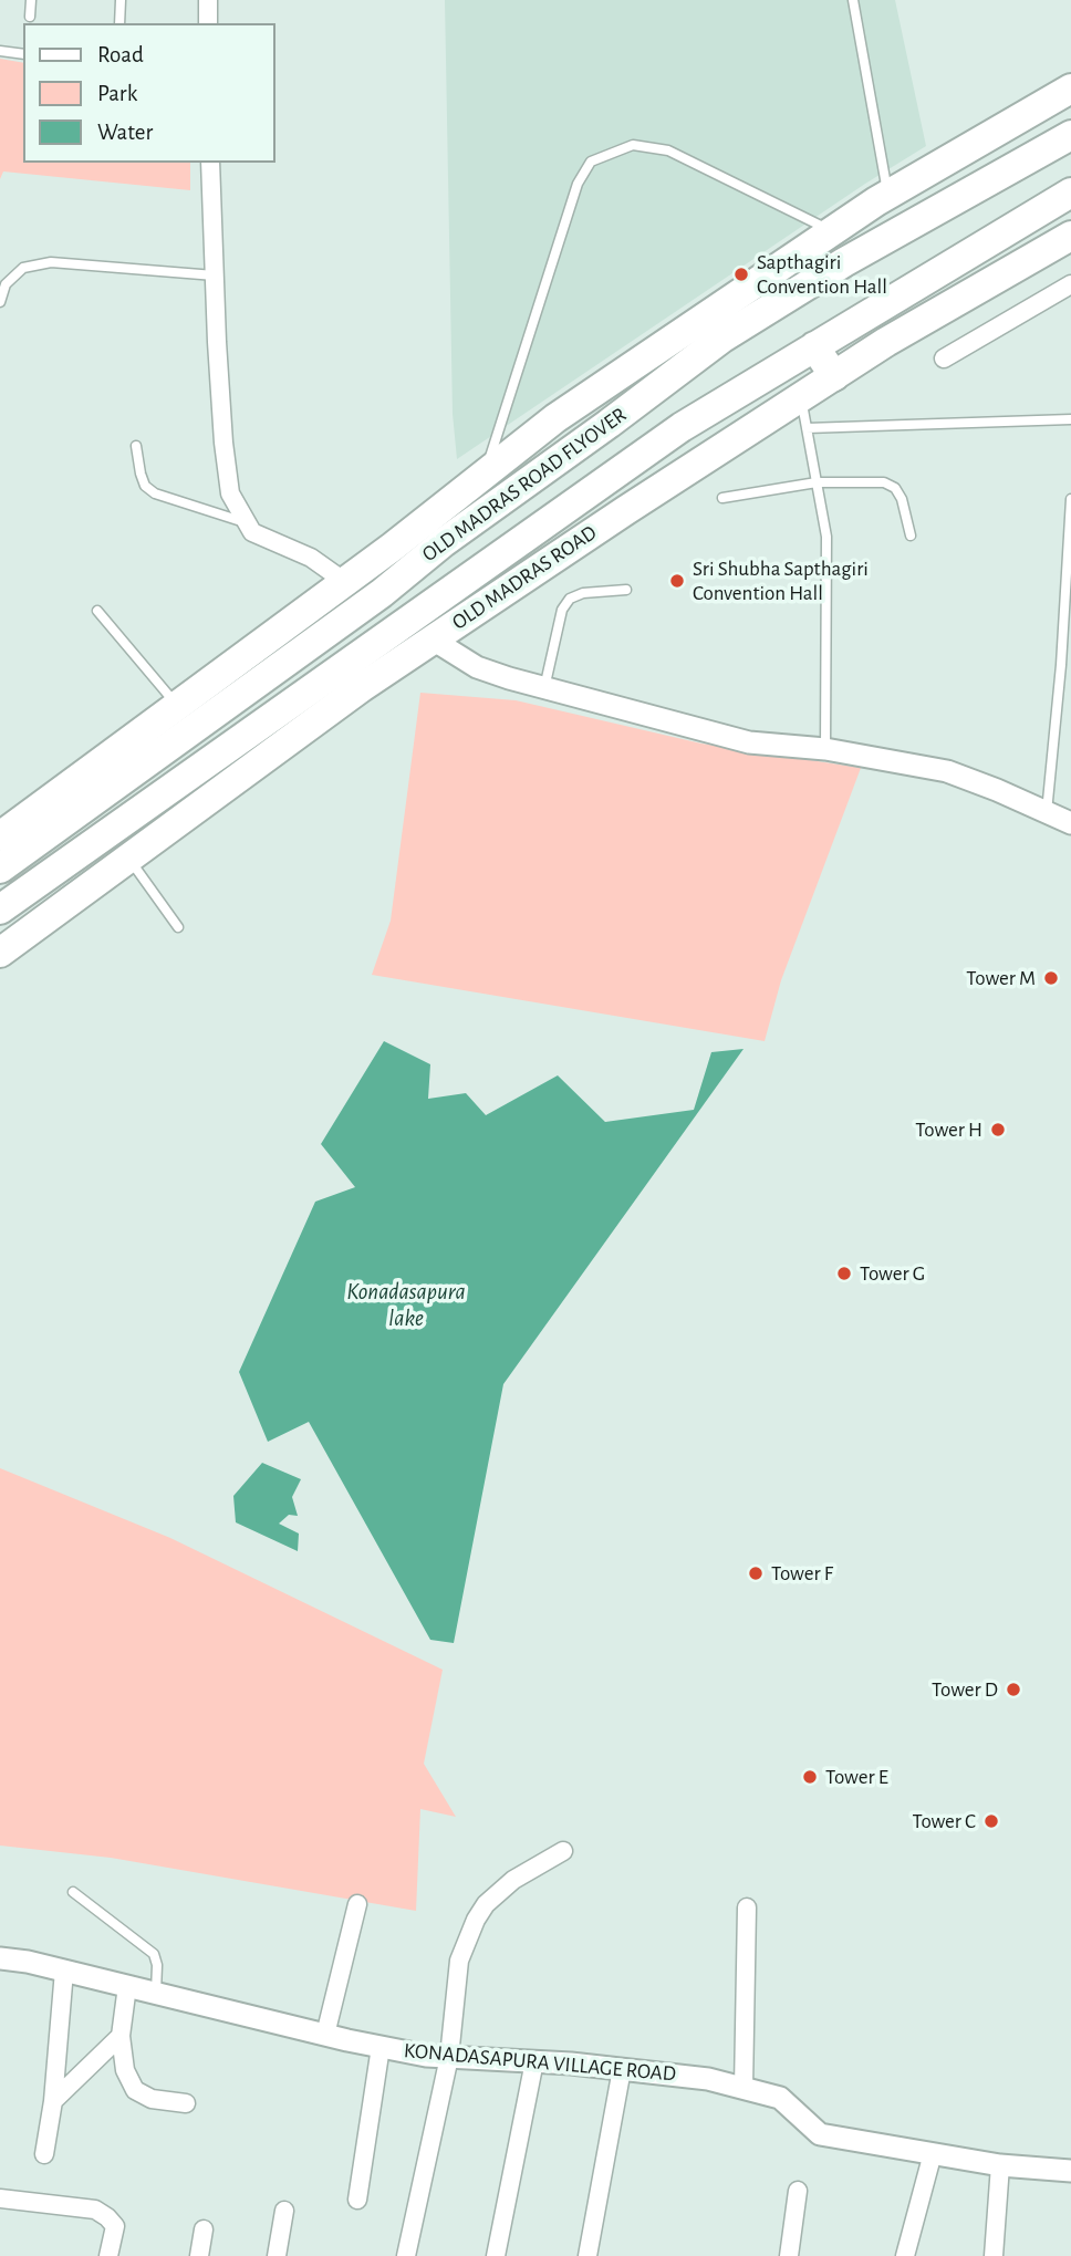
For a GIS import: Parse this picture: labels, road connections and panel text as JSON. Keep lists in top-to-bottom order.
{
  "streets": {
    "main road": ["OLD MADRAS ROAD FLYOVER", "OLD MADRAS ROAD"],
    "street": ["KONADASAPURA VILLAGE ROAD"]
  },
  "water": ["Konadasapura lake"],
  "places": [
    "Sapthagiri Convention Hall",
    "Sri Shubha Sapthagiri Convention Hall",
    "Tower M",
    "Tower H",
    "Tower G",
    "Tower F",
    "Tower D",
    "Tower E",
    "Tower C"
  ],
  "legend": ["Road", "Park", "Water"]
}
